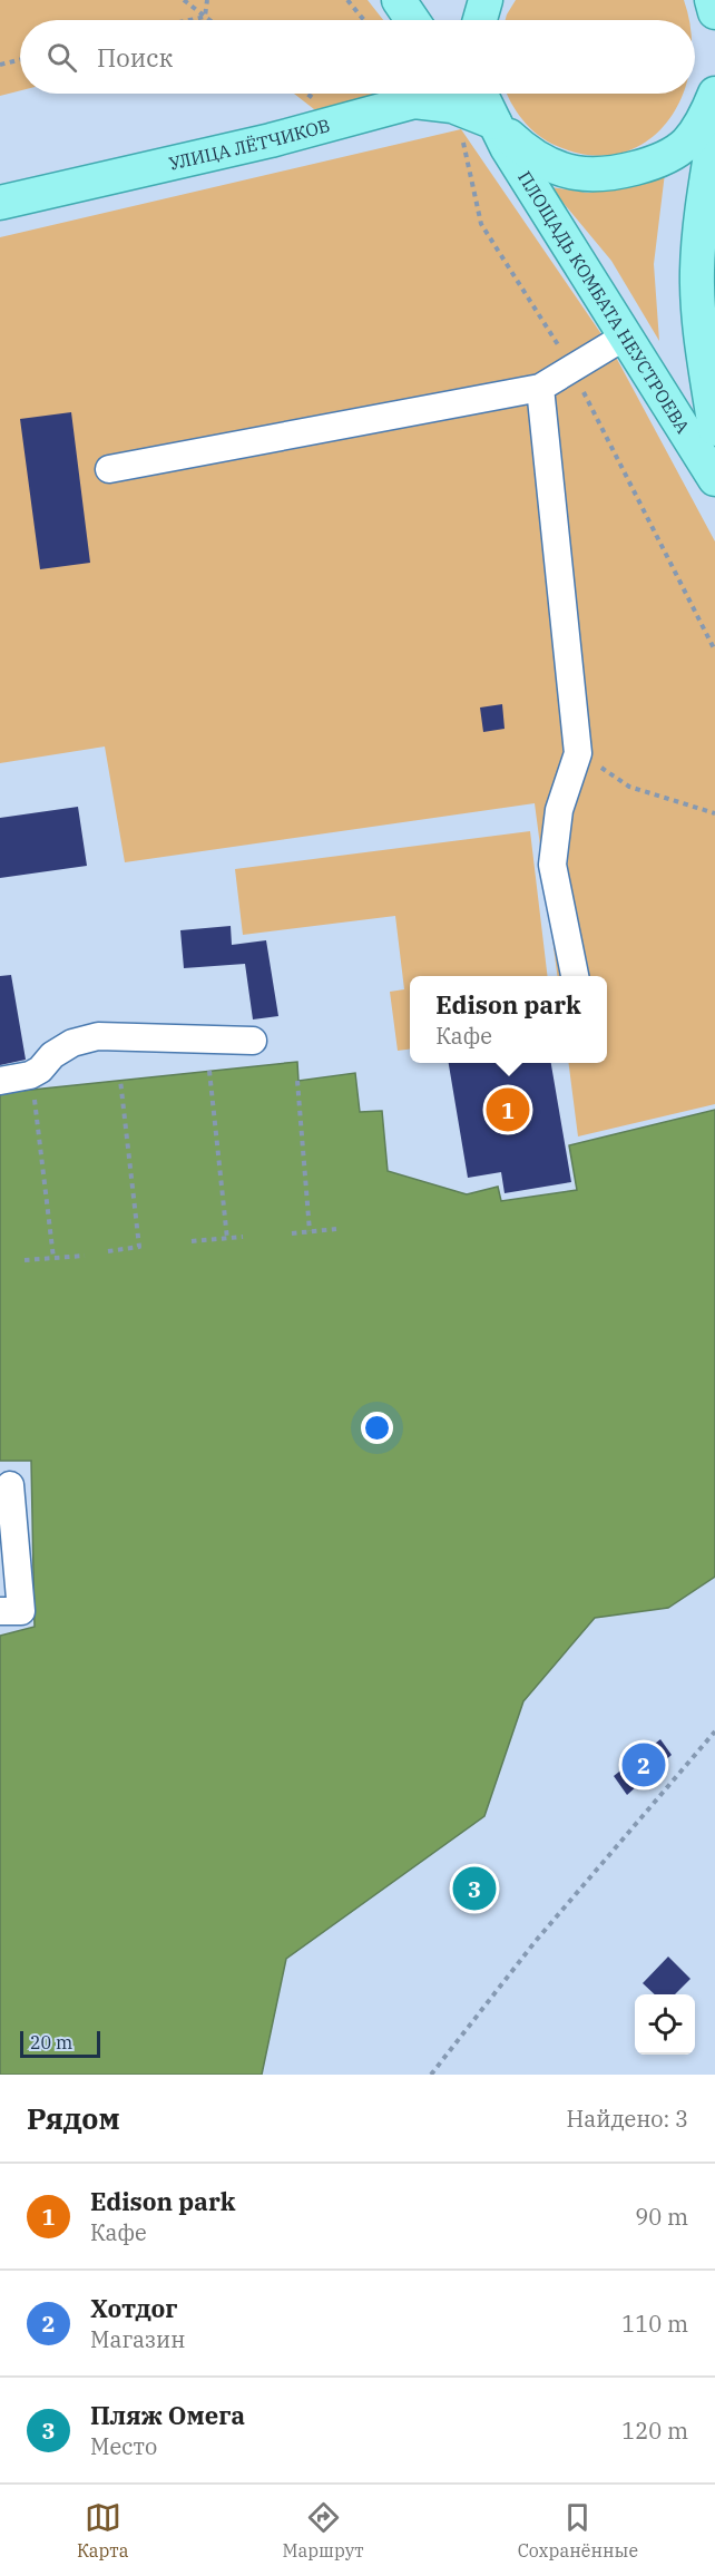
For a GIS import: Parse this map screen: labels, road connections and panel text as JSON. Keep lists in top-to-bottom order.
{
  "streets": {
    "main road": ["УЛИЦА ЛЁТЧИКОВ", "ПЛОЩАДЬ КОМБАТА НЕУСТРОЕВА"]
  },
  "crossings": [
    ["УЛИЦА ЛЁТЧИКОВ", "ПЛОЩАДЬ КОМБАТА НЕУСТРОЕВА"]
  ],
  "scale_bar": "20 m",
  "page": {
    "search": "Поиск",
    "popup": ["Edison park", "Кафе"],
    "pins": ["1", "2", "3"],
    "scale": "20 m",
    "heading": ["Рядом", "Найдено: 3"],
    "list": [
      {
        "mark": "1",
        "name": "Edison park",
        "note": "Кафе",
        "value": "90 m"
      },
      {
        "mark": "2",
        "name": "Хотдог",
        "note": "Магазин",
        "value": "110 m"
      },
      {
        "mark": "3",
        "name": "Пляж Омега",
        "note": "Место",
        "value": "120 m"
      }
    ],
    "nav": ["Карта", "Маршрут", "Сохранённые"]
  }
}
